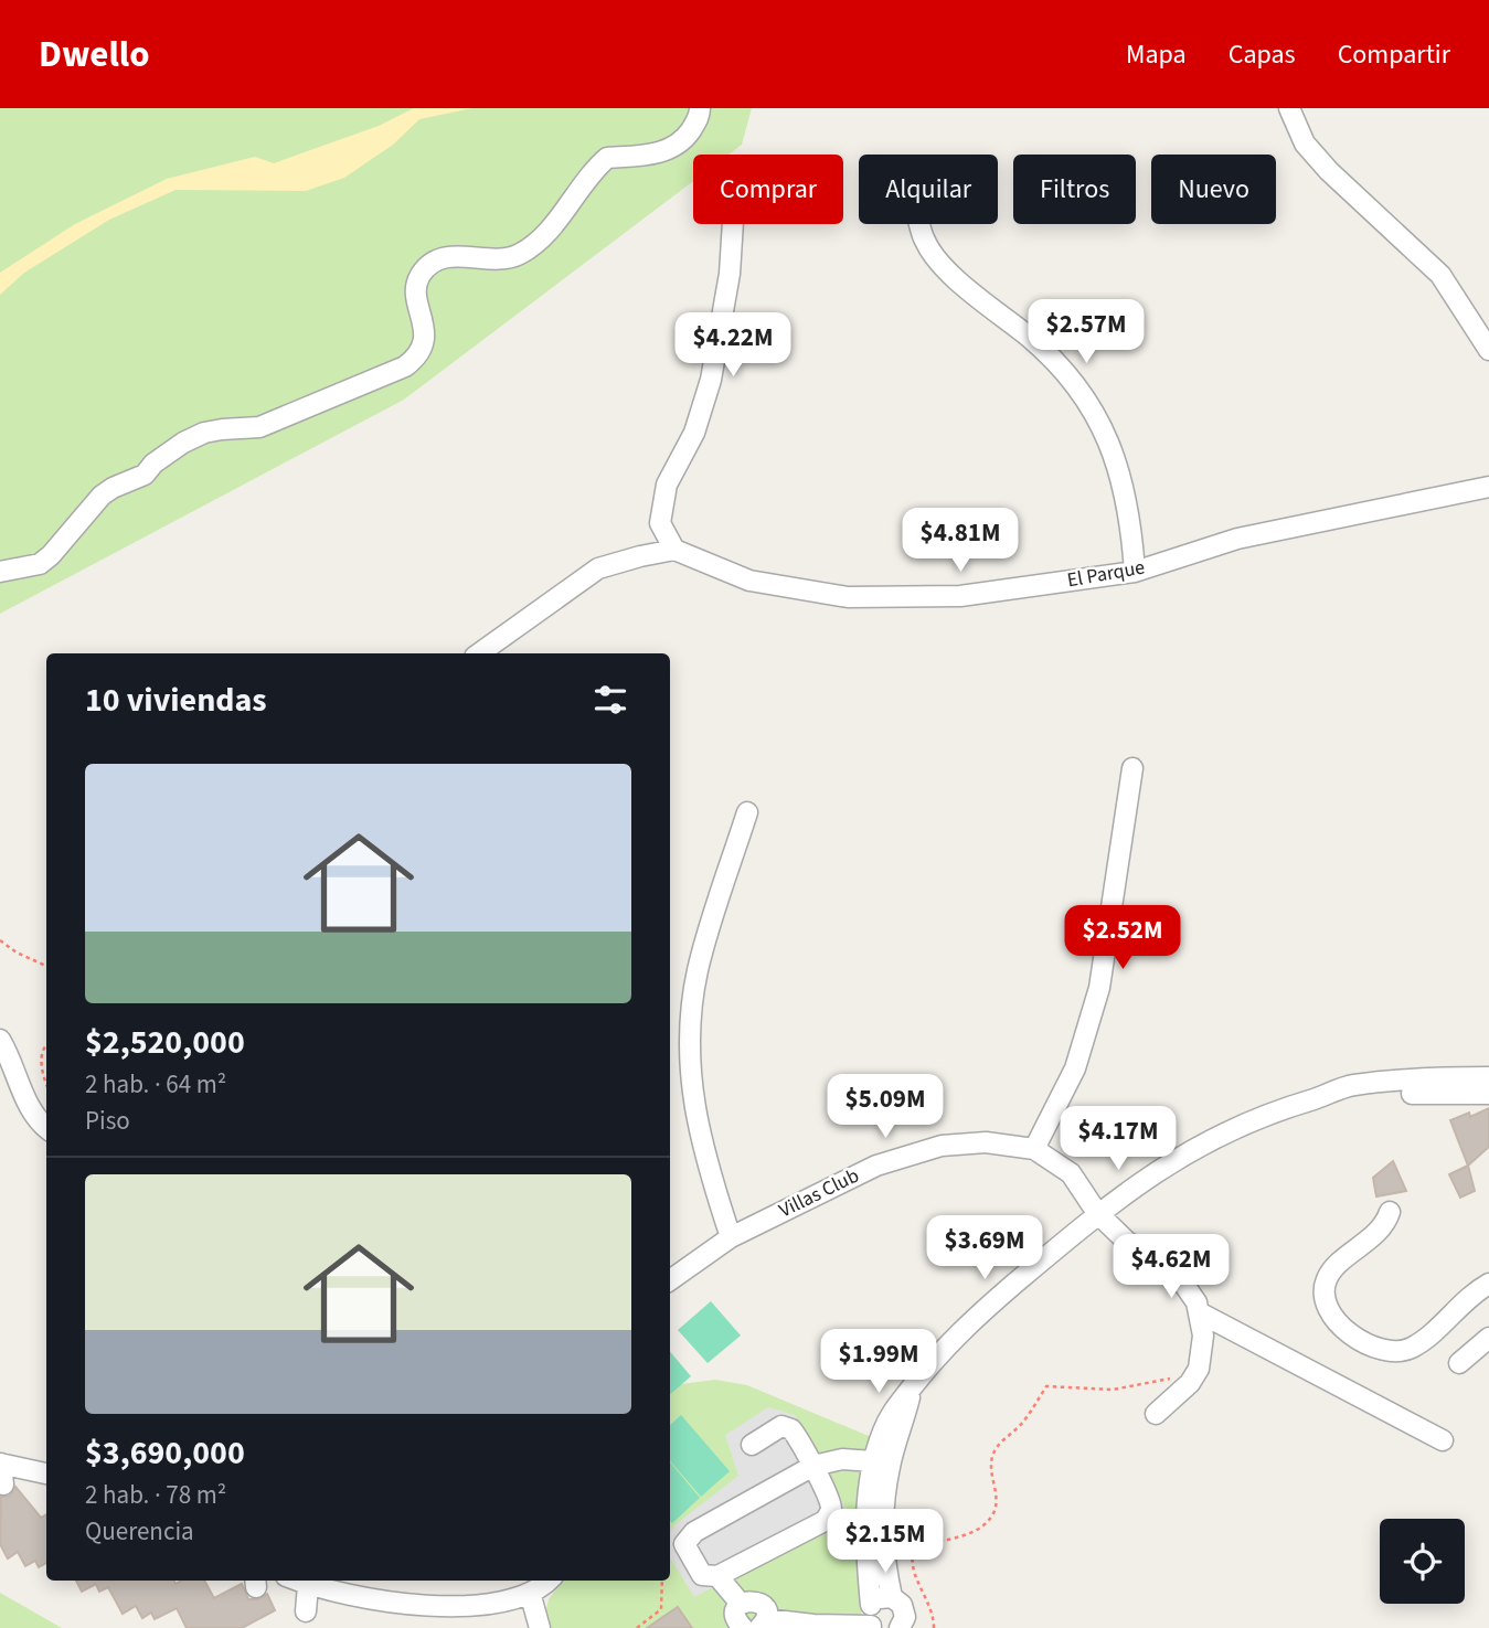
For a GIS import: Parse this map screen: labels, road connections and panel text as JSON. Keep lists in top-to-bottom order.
{
  "streets": {
    "street": ["El Parque", "Villas Club"]
  },
  "page": {
    "header": "Dwello",
    "nav": ["Mapa", "Capas", "Compartir"],
    "chip": [
      "Comprar",
      "Alquilar",
      "Filtros",
      "Nuevo"
    ],
    "price": [
      "$2.57M",
      "$4.22M",
      "$4.81M",
      "$2.52M",
      "$5.09M",
      "$4.17M",
      "$3.69M",
      "$4.62M",
      "$1.99M",
      "$2.15M"
    ],
    "heading": "10 viviendas",
    "list": [
      {
        "name": "$2,520,000",
        "note": "2 hab. · 64 m² · Piso"
      },
      {
        "name": "$3,690,000",
        "note": "2 hab. · 78 m² · Querencia"
      }
    ]
  }
}
